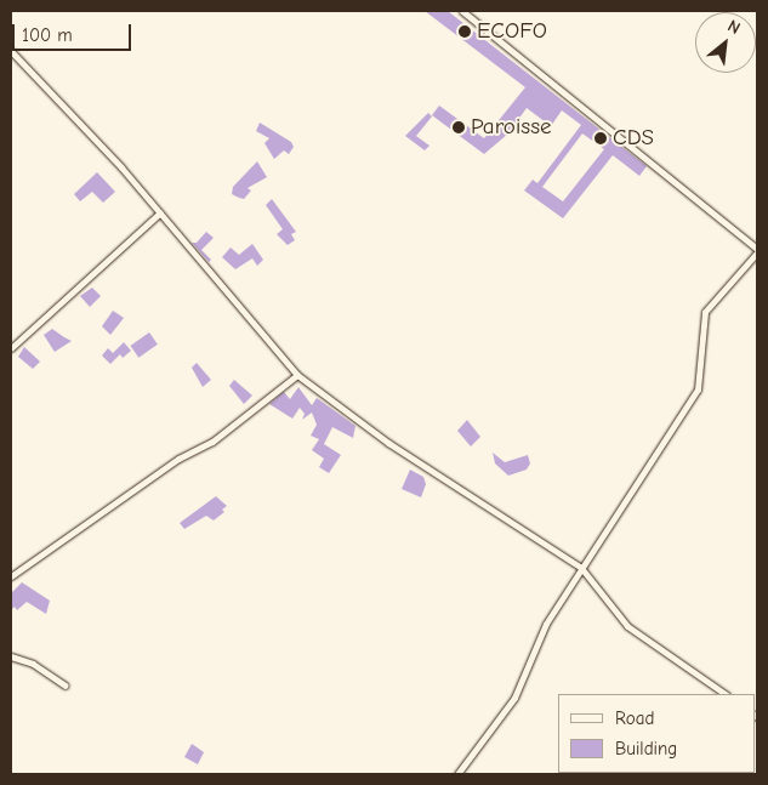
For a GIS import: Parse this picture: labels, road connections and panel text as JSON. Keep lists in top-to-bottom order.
{
  "places": ["ECOFO", "Paroisse", "CDS"],
  "legend": ["Road", "Building"],
  "scale_bar": "100 m",
  "north": "top right"
}
